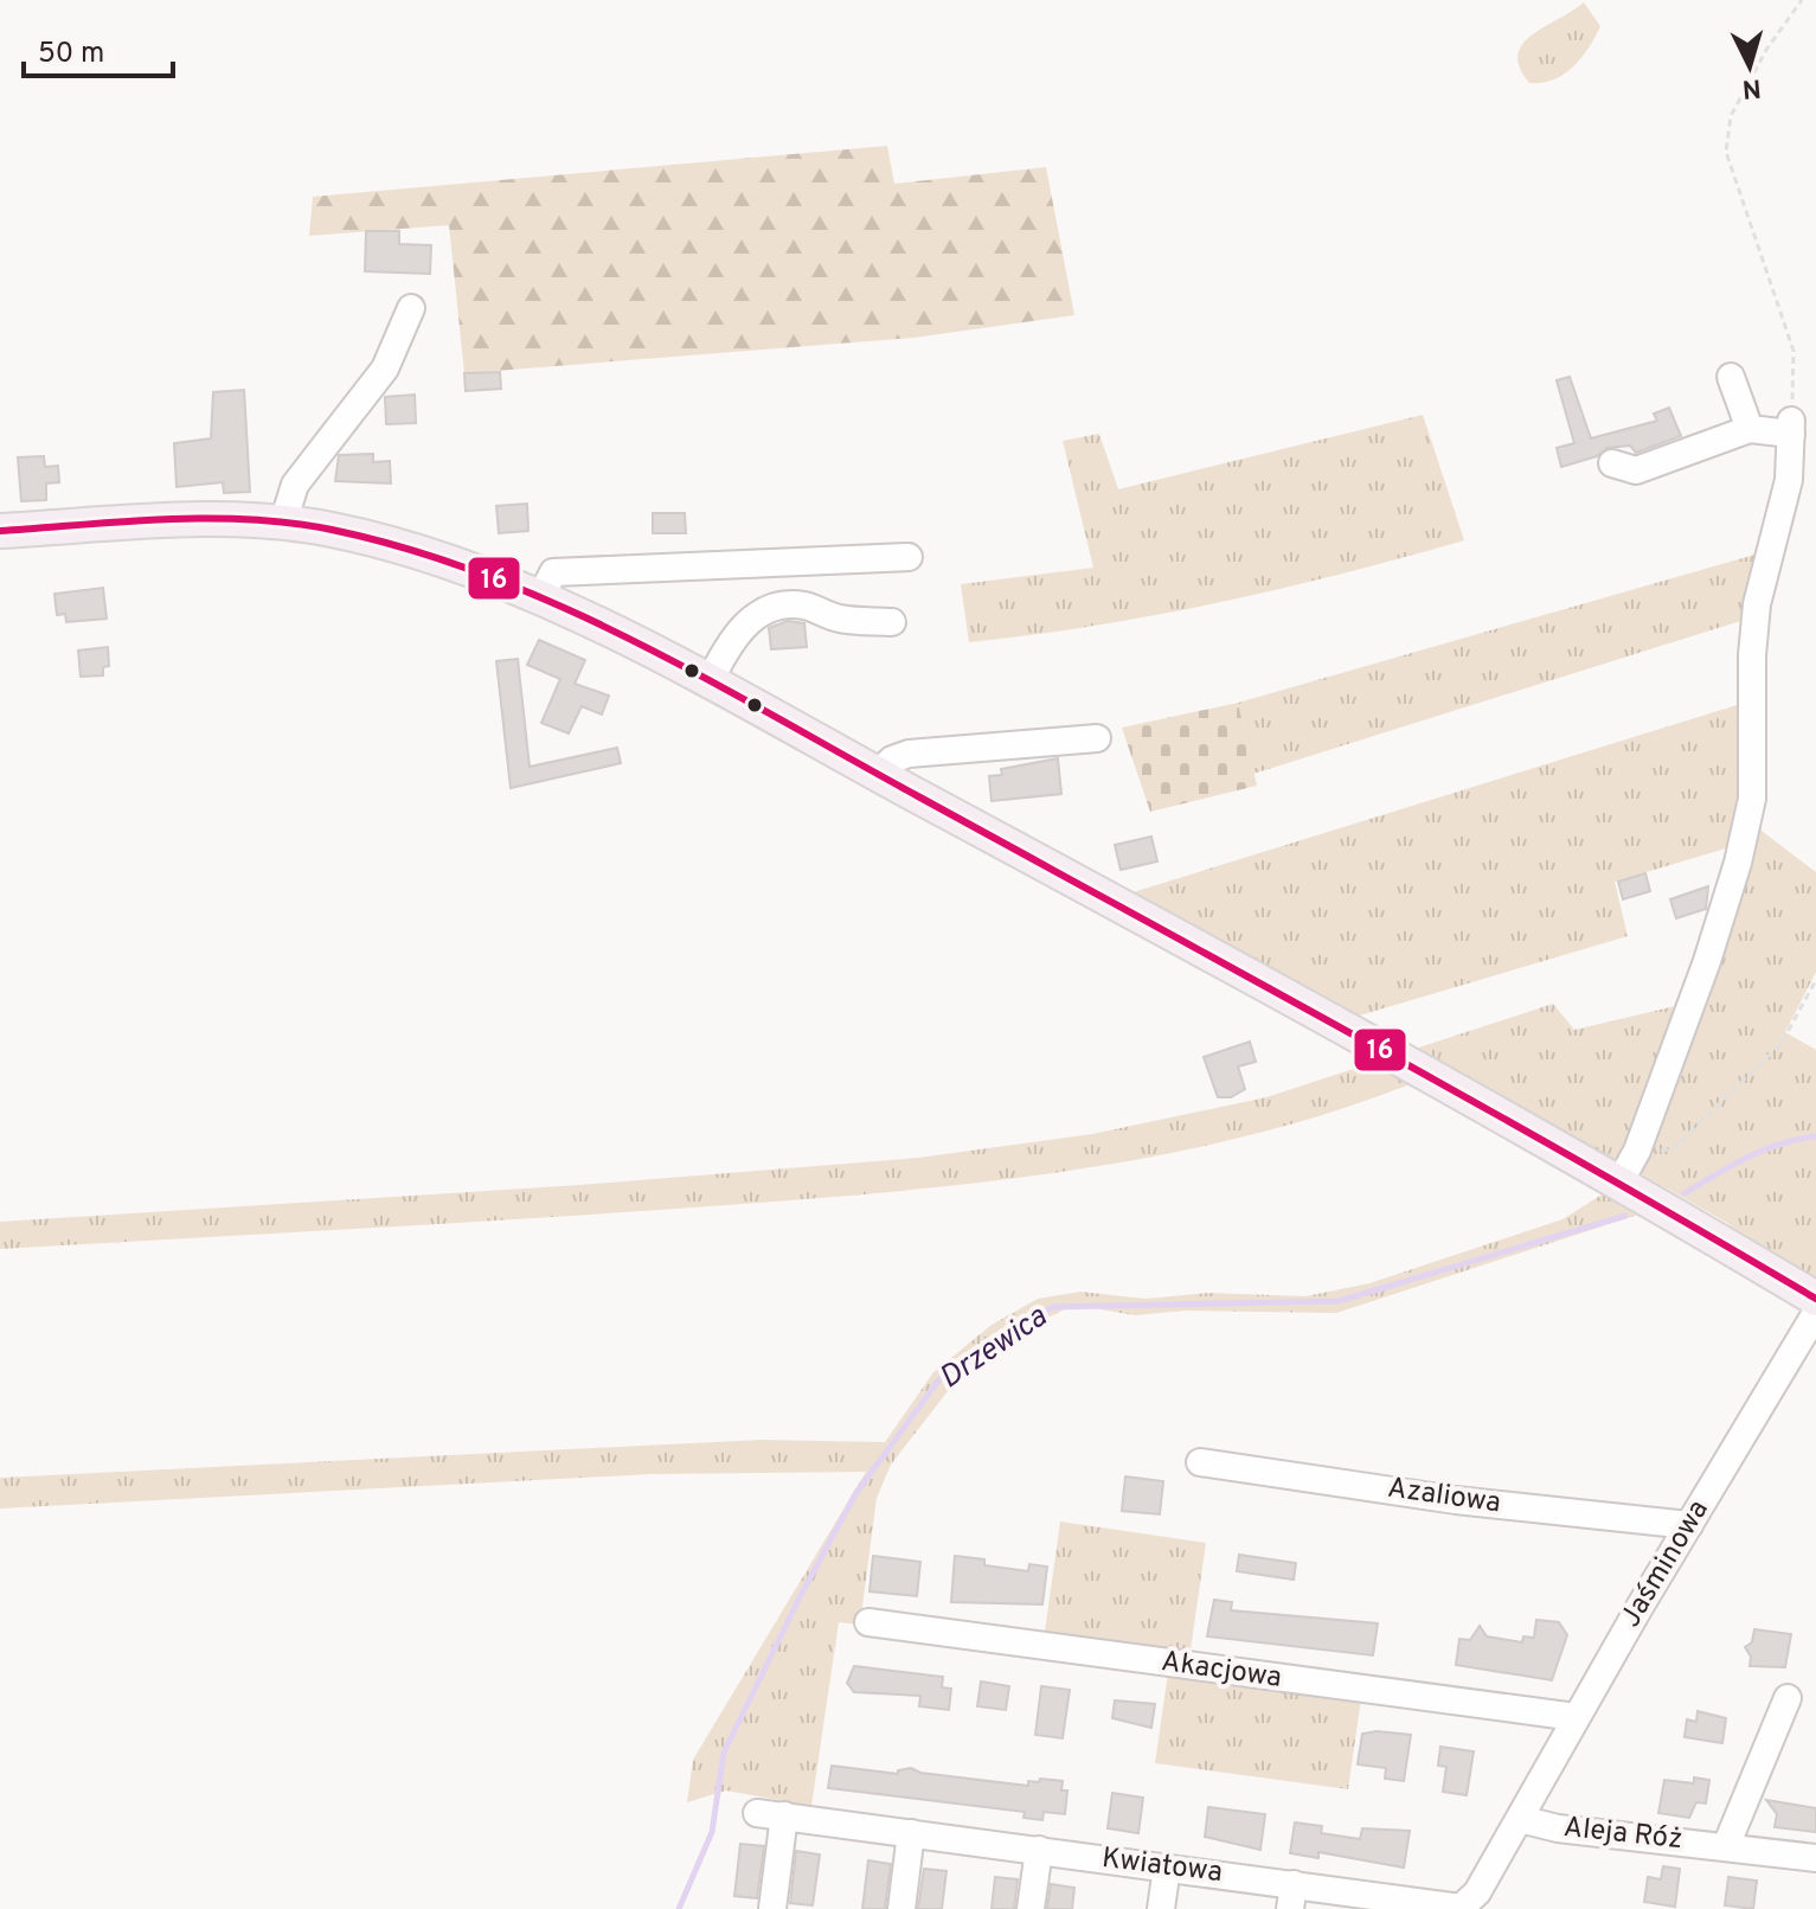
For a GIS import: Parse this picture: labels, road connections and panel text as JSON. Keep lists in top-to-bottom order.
{
  "streets": {
    "street": [
      "Azaliowa",
      "Jaśminowa",
      "Akacjowa",
      "Aleja Róż",
      "Kwiatowa"
    ]
  },
  "crossings": [
    ["Azaliowa", "Jaśminowa"],
    ["Jaśminowa", "Akacjowa"],
    ["Jaśminowa", "Aleja Róż"],
    ["Jaśminowa", "Kwiatowa"],
    ["Aleja Róż", "Kwiatowa"]
  ],
  "water": ["Drzewica"],
  "lines": ["transit line 16"],
  "scale_bar": "50 m",
  "north": "bottom"
}
